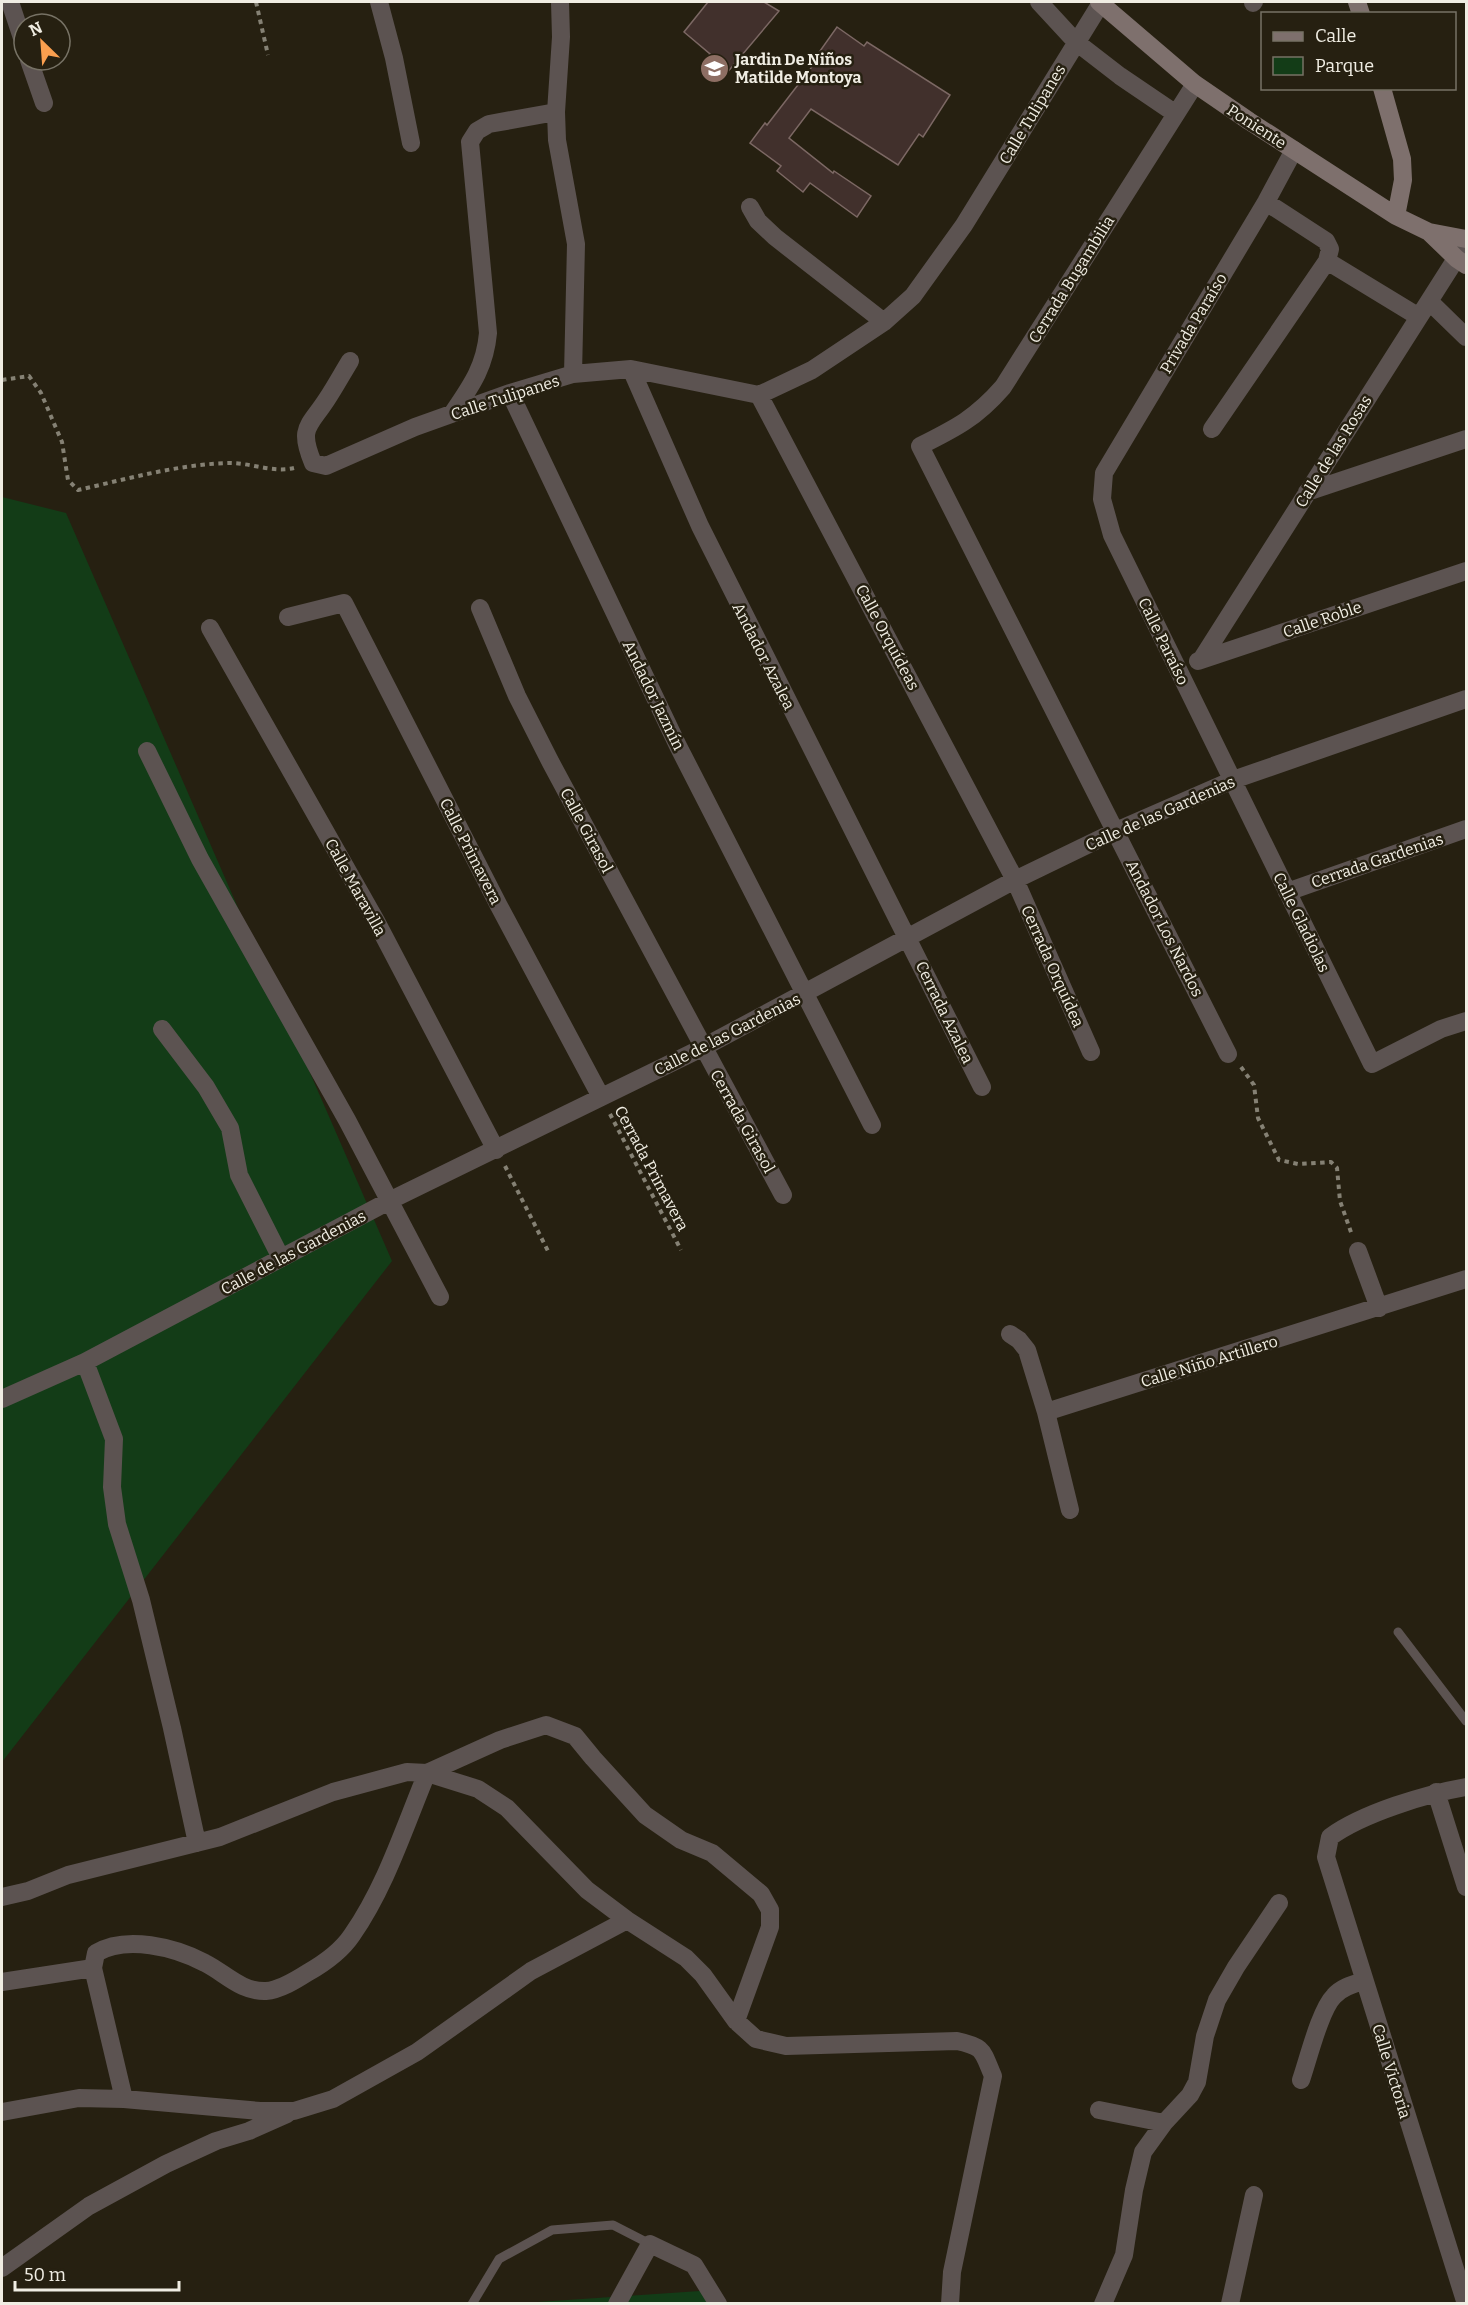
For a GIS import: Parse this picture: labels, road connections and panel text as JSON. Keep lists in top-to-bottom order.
{
  "streets": {
    "street": [
      "Calle Tulipanes",
      "Poniente",
      "Cerrada Bugambilia",
      "Privada Paraíso",
      "Calle de las Rosas",
      "Calle Roble",
      "Calle Orquídeas",
      "Calle Paraíso",
      "Andador Azalea",
      "Andador Jazmín",
      "Calle de las Gardenias",
      "Calle Girasol",
      "Calle Primavera",
      "Cerrada Gardenias",
      "Calle Maravilla",
      "Calle Gladiolas",
      "Andador Los Nardos",
      "Cerrada Orquídea",
      "Cerrada Azalea",
      "Cerrada Girasol",
      "Calle Niño Artillero",
      "Calle Victoria"
    ],
    "path": ["Cerrada Primavera"]
  },
  "crossings": [
    ["Calle Tulipanes", "Poniente"],
    ["Calle Tulipanes", "Calle Orquídeas"],
    ["Calle Tulipanes", "Andador Azalea"],
    ["Calle Tulipanes", "Andador Jazmín"],
    ["Poniente", "Cerrada Bugambilia"],
    ["Poniente", "Privada Paraíso"],
    ["Poniente", "Calle de las Rosas"],
    ["Cerrada Bugambilia", "Andador Los Nardos"],
    ["Privada Paraíso", "Calle Paraíso"],
    ["Calle de las Rosas", "Calle Roble"],
    ["Calle Roble", "Calle Paraíso"],
    ["Calle Orquídeas", "Calle de las Gardenias"],
    ["Calle Orquídeas", "Cerrada Orquídea"],
    ["Calle Paraíso", "Calle de las Gardenias"],
    ["Calle Paraíso", "Calle Gladiolas"],
    ["Andador Azalea", "Calle de las Gardenias"],
    ["Andador Azalea", "Cerrada Azalea"],
    ["Andador Jazmín", "Calle de las Gardenias"],
    ["Calle de las Gardenias", "Calle Girasol"],
    ["Calle de las Gardenias", "Calle Primavera"],
    ["Calle de las Gardenias", "Calle Maravilla"],
    ["Calle de las Gardenias", "Calle Gladiolas"],
    ["Calle de las Gardenias", "Andador Los Nardos"],
    ["Calle de las Gardenias", "Cerrada Orquídea"],
    ["Calle de las Gardenias", "Cerrada Azalea"],
    ["Calle de las Gardenias", "Cerrada Girasol"],
    ["Calle de las Gardenias", "Cerrada Primavera"],
    ["Calle Girasol", "Cerrada Girasol"],
    ["Calle Primavera", "Cerrada Primavera"],
    ["Cerrada Gardenias", "Calle Gladiolas"]
  ],
  "places": {
    "school or university": ["Jardin De Niños Matilde Montoya"]
  },
  "legend": ["Calle", "Parque"],
  "scale_bar": "50 m",
  "north": "top left"
}
